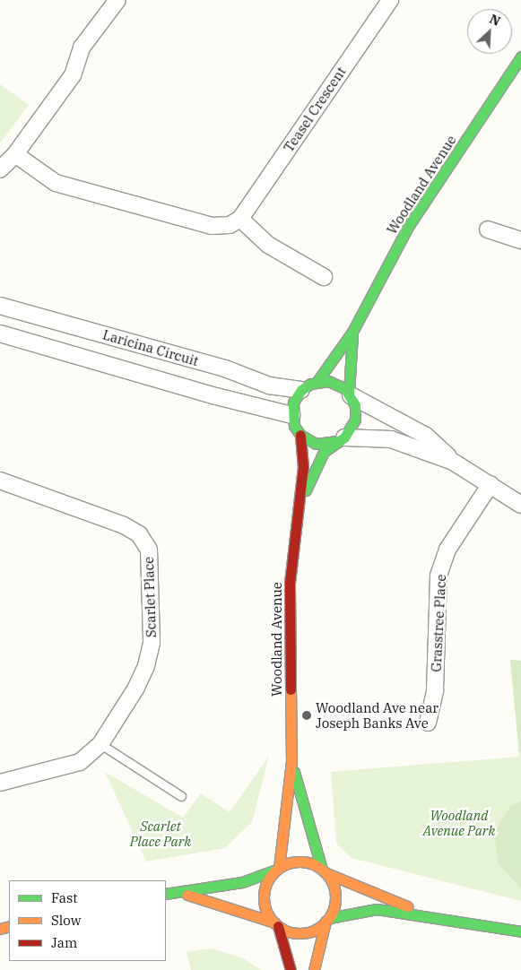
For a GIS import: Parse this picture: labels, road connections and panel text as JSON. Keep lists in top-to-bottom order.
{
  "streets": {
    "street": [
      "Teasel Crescent",
      "Woodland Avenue",
      "Laricina Circuit",
      "Scarlet Place",
      "Grasstree Place"
    ]
  },
  "crossings": [
    ["Woodland Avenue", "Laricina Circuit"]
  ],
  "parks": ["Woodland Avenue Park", "Scarlet Place Park"],
  "places": ["Woodland Ave near Joseph Banks Ave"],
  "legend": ["Fast", "Slow", "Jam"],
  "north": "top right"
}
